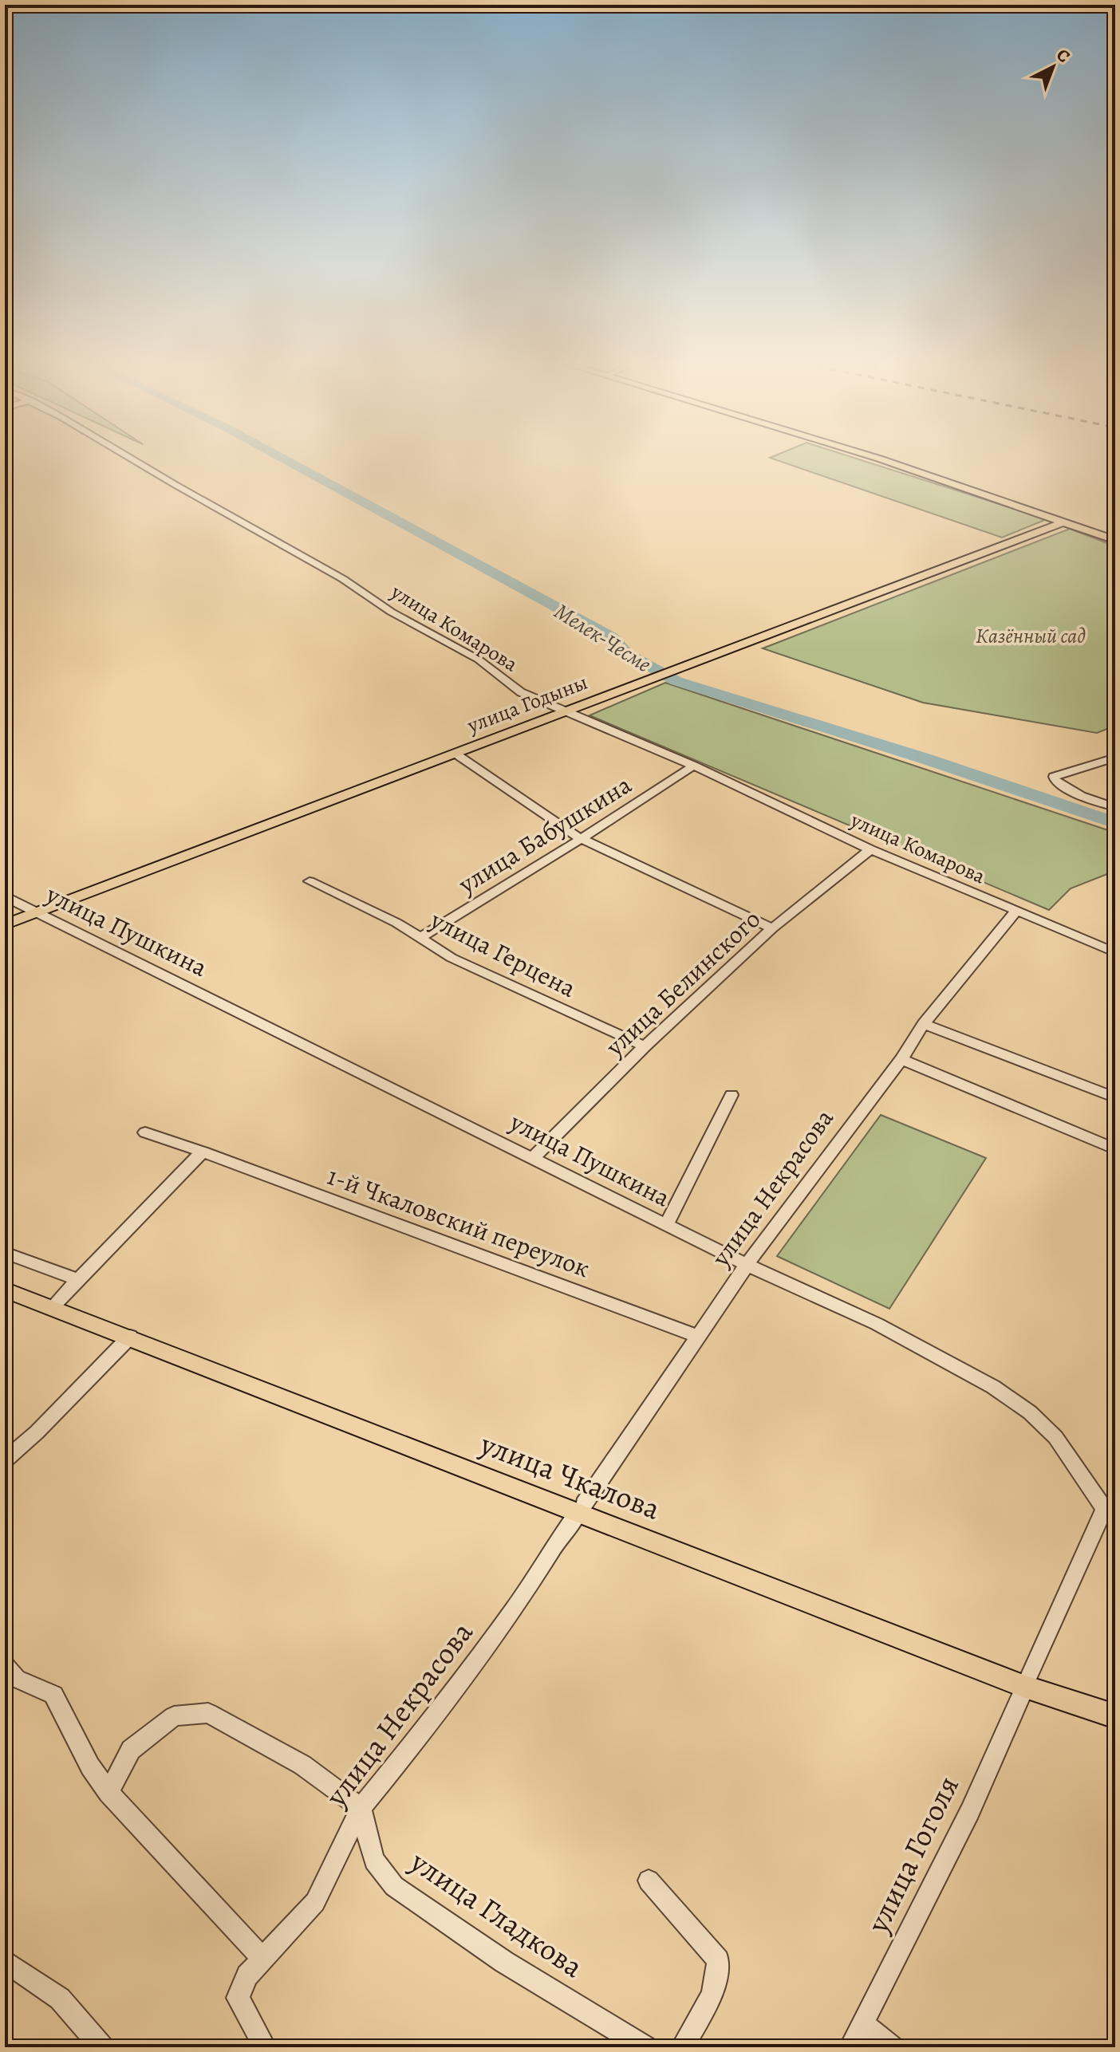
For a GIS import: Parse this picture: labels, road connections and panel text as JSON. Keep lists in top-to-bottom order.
{
  "streets": {
    "main road": ["улица Годыны", "улица Чкалова"],
    "street": [
      "улица Комарова",
      "улица Бабушкина",
      "улица Пушкина",
      "улица Герцена",
      "улица Белинского",
      "улица Некрасова",
      "1-й Чкаловский переулок",
      "улица Гоголя",
      "улица Гладкова"
    ]
  },
  "crossings": [
    ["улица Комарова", "улица Годыны"],
    ["улица Комарова", "улица Бабушкина"],
    ["улица Комарова", "улица Белинского"],
    ["улица Комарова", "улица Некрасова"],
    ["улица Годыны", "улица Пушкина"],
    ["улица Бабушкина", "улица Герцена"],
    ["улица Пушкина", "улица Белинского"],
    ["улица Пушкина", "улица Некрасова"],
    ["улица Пушкина", "улица Гоголя"],
    ["улица Герцена", "улица Белинского"],
    ["улица Некрасова", "1-й Чкаловский переулок"],
    ["улица Некрасова", "улица Чкалова"],
    ["улица Некрасова", "улица Гладкова"],
    ["улица Чкалова", "улица Гоголя"]
  ],
  "water": ["Мелек-Чесме"],
  "parks": ["Казённый сад"],
  "north": "top right"
}
